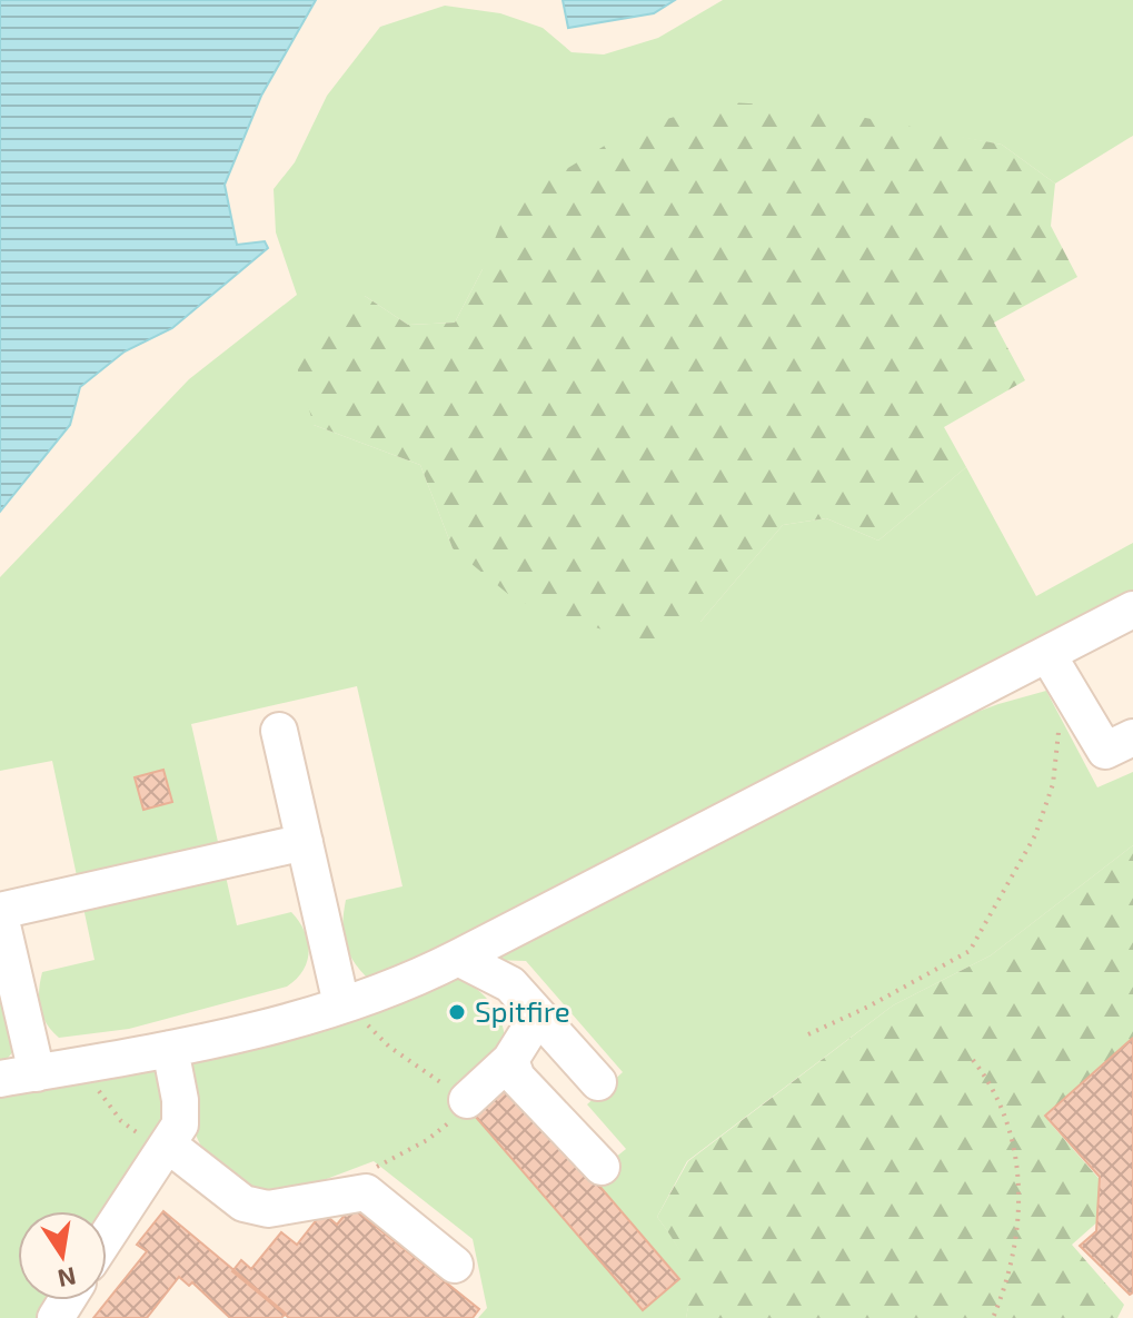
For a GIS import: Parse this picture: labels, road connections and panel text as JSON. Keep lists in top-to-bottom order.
{
  "places": ["Spitfire"],
  "north": "bottom"
}
